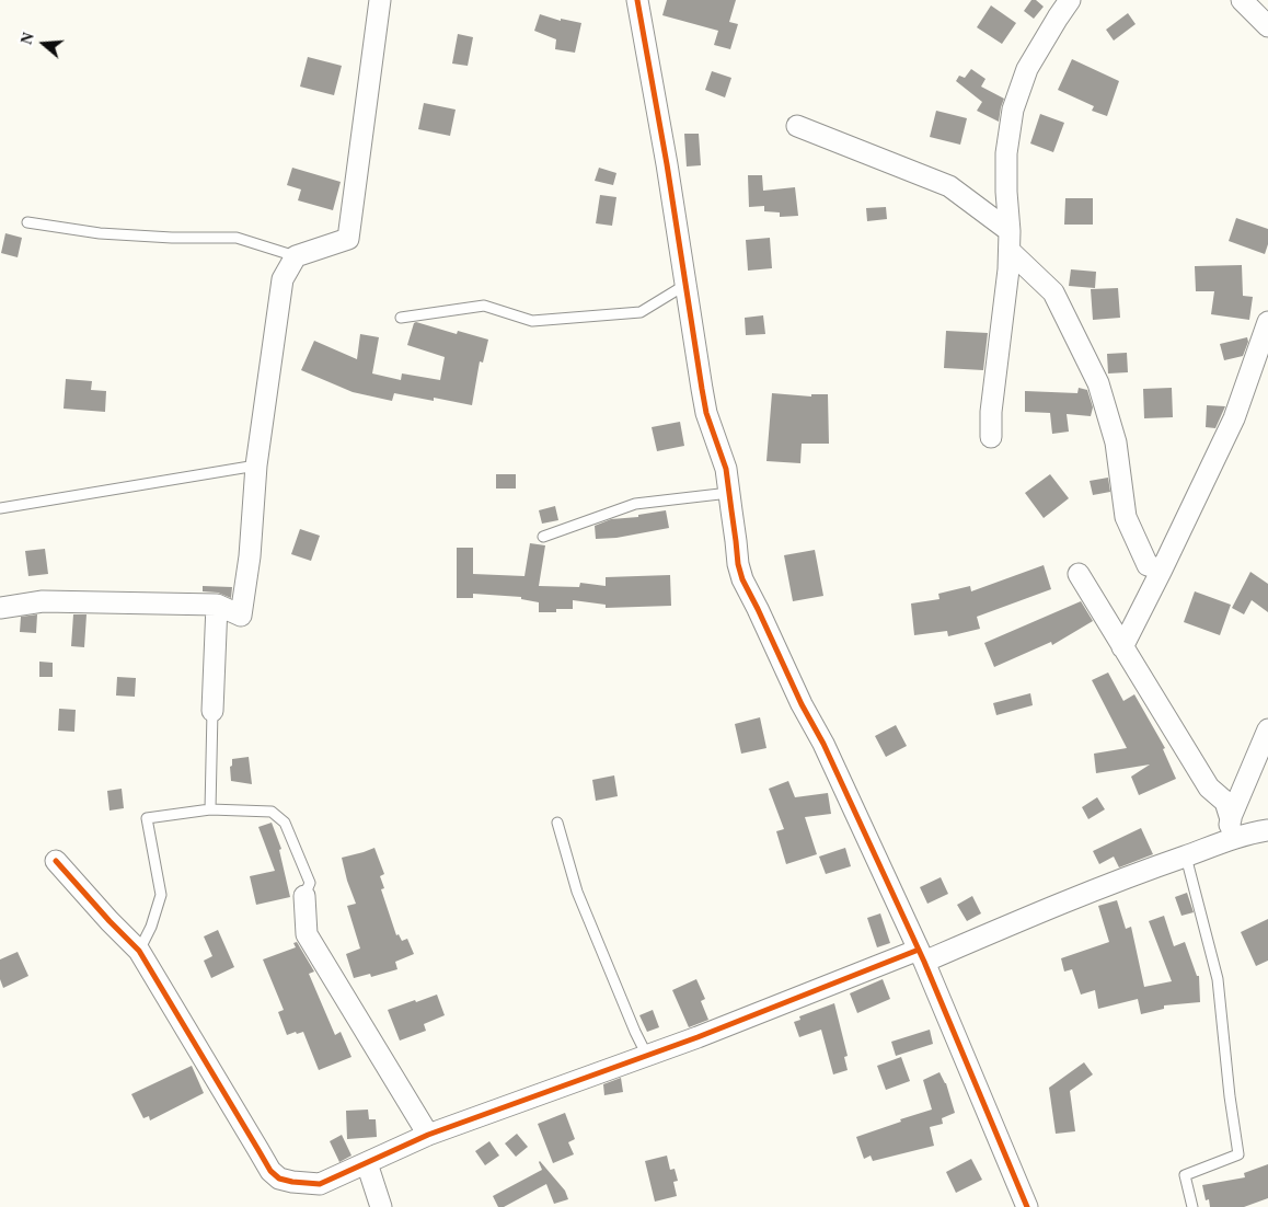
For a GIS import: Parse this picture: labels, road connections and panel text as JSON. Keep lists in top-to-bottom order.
{
  "north": "left"
}
